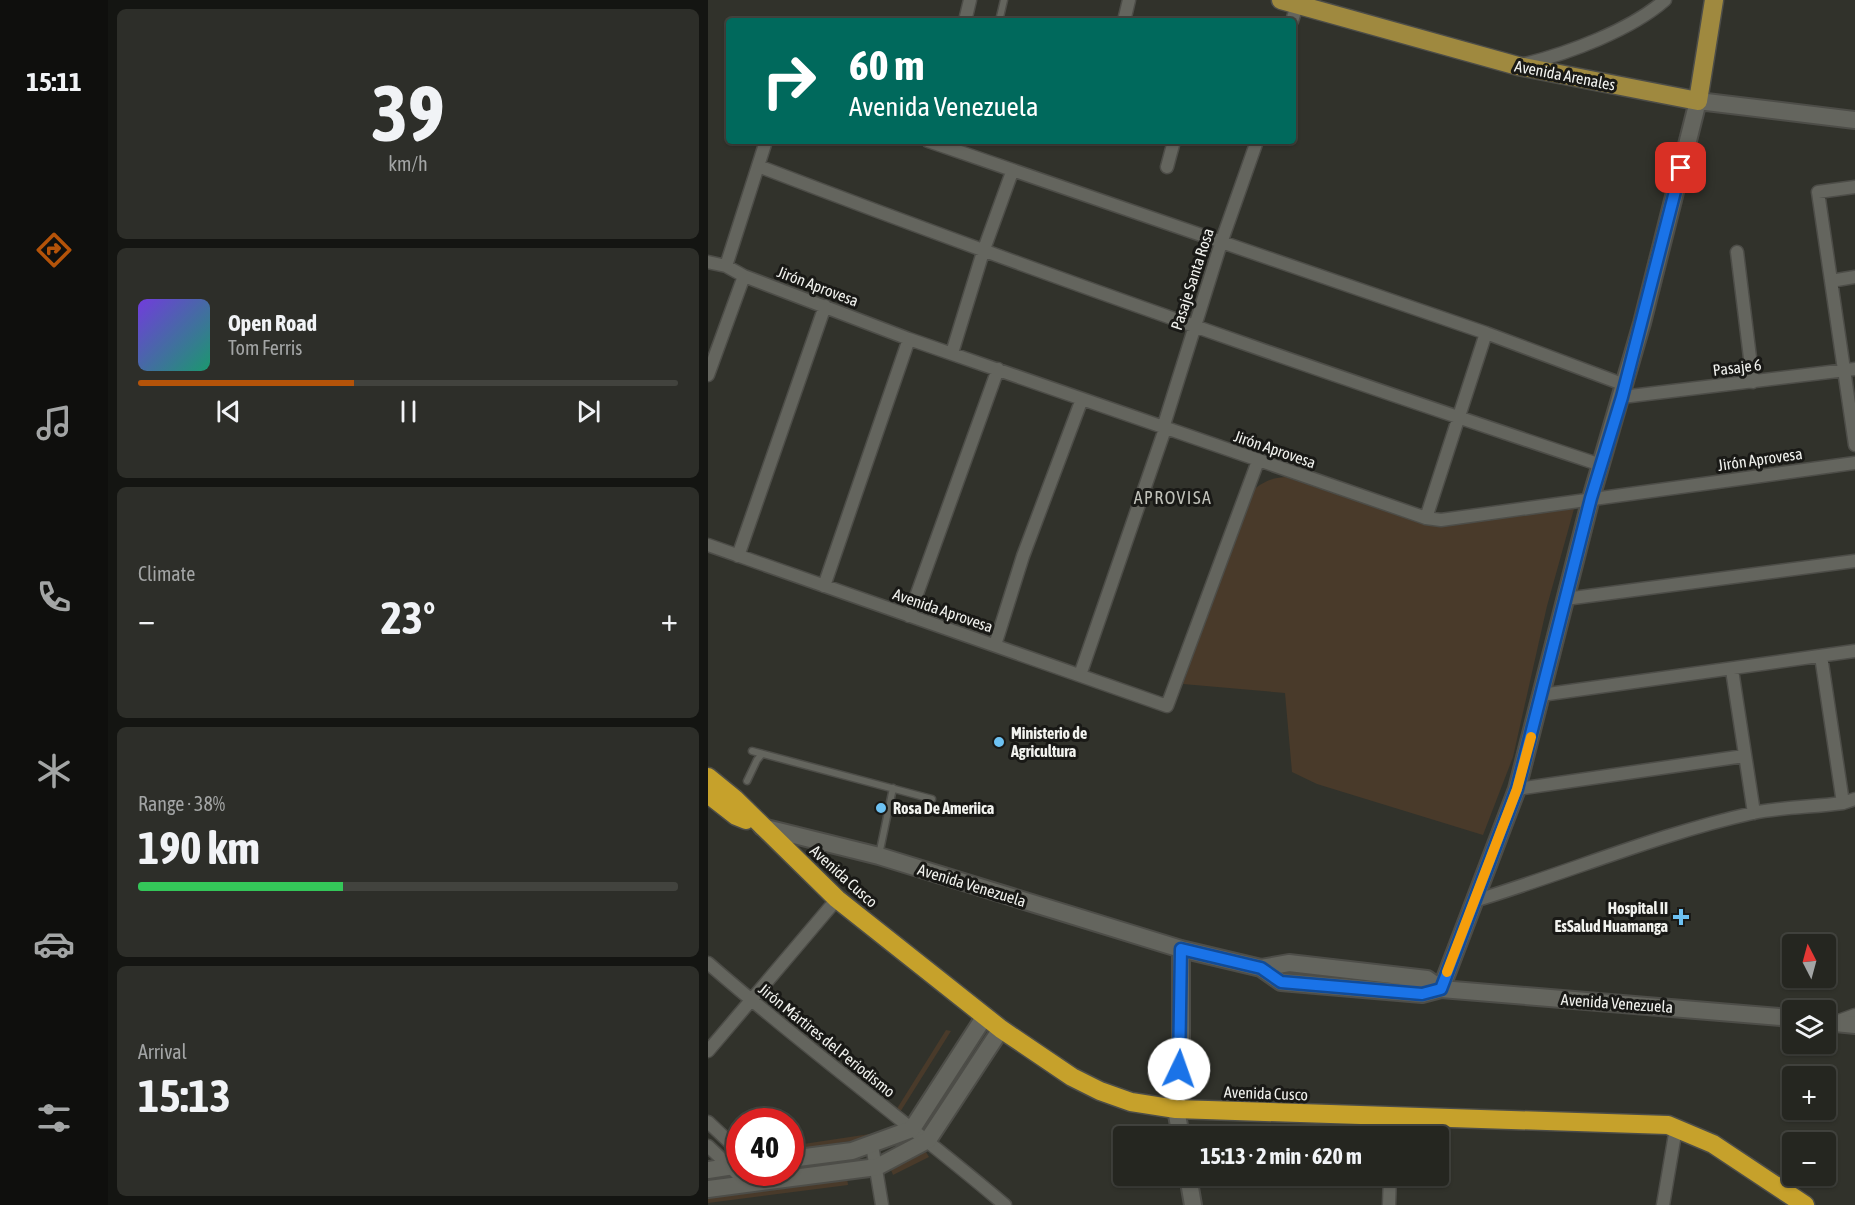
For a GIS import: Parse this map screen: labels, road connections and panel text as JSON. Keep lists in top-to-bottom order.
{
  "streets": {
    "highway": ["Avenida Cusco"],
    "main road": ["Avenida Arenales"],
    "street": [
      "Pasaje Santa Rosa",
      "Jirón Aprovesa",
      "Pasaje 6",
      "Avenida Aprovesa",
      "Avenida Venezuela",
      "Jirón Mártires del Periodismo"
    ]
  },
  "crossings": [
    ["Pasaje Santa Rosa", "Jirón Aprovesa"],
    ["Pasaje Santa Rosa", "Avenida Aprovesa"],
    ["Jirón Aprovesa", "Avenida Aprovesa"],
    ["Avenida Cusco", "Avenida Venezuela"]
  ],
  "districts": ["APROVISA"],
  "places": {
    "other": ["Ministerio de Agricultura", "Rosa De Ameriica"],
    "health": ["Hospital II EsSalud Huamanga"]
  },
  "north": "top",
  "page": {
    "tabs": "15:11",
    "tile": [
      ["39", "km/h"],
      "Climate",
      ["Range · 38%", "190 km"],
      ["Arrival", "15:13"]
    ],
    "turn": ["60 m", "Avenida Venezuela"],
    "song": ["Open Road", "Tom Ferris"],
    "heat": ["−", "23°", "+"],
    "map_buttons": ["+", "−"],
    "limit": "40",
    "trip": "15:13 · 2 min · 620 m"
  }
}
